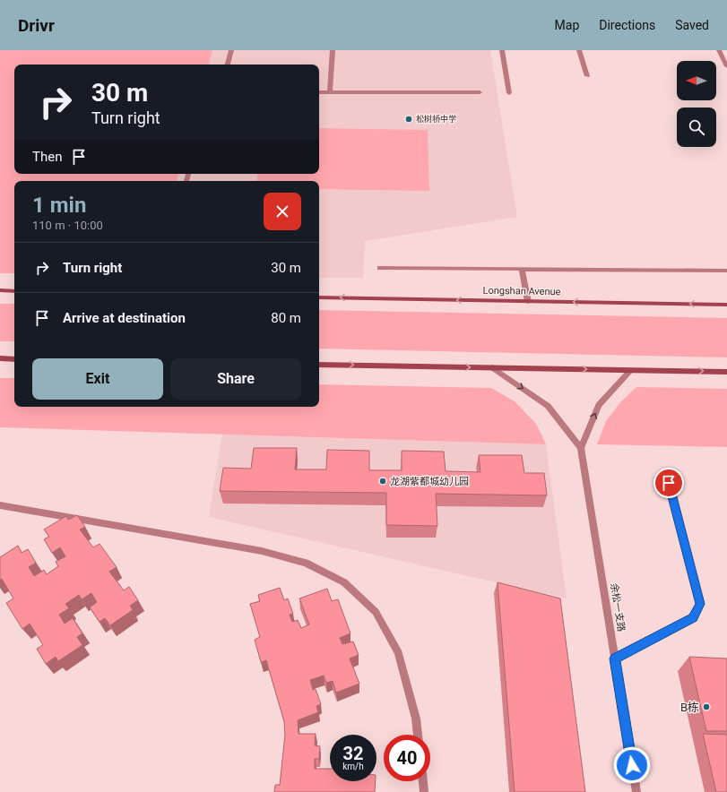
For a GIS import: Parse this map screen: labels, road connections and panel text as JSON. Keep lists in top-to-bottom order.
{
  "streets": {
    "main road": ["Longshan Avenue"],
    "street": ["余松一支路"]
  },
  "one_way": ["Longshan Avenue"],
  "places": ["松树桥中学", "龙湖紫都城幼儿园", "B栋"],
  "north": "left",
  "page": {
    "header": "Drivr",
    "nav": ["Map", "Directions", "Saved"],
    "turn": ["30 m", "Turn right"],
    "then": "Then",
    "heading": ["1 min", "110 m · 10:00"],
    "list": [
      {
        "name": "Turn right",
        "value": "30 m"
      },
      {
        "name": "Arrive at destination",
        "value": "80 m"
      }
    ],
    "buttons": ["Exit", "Share"],
    "speed": "32 km/h",
    "limit": "40"
  }
}
